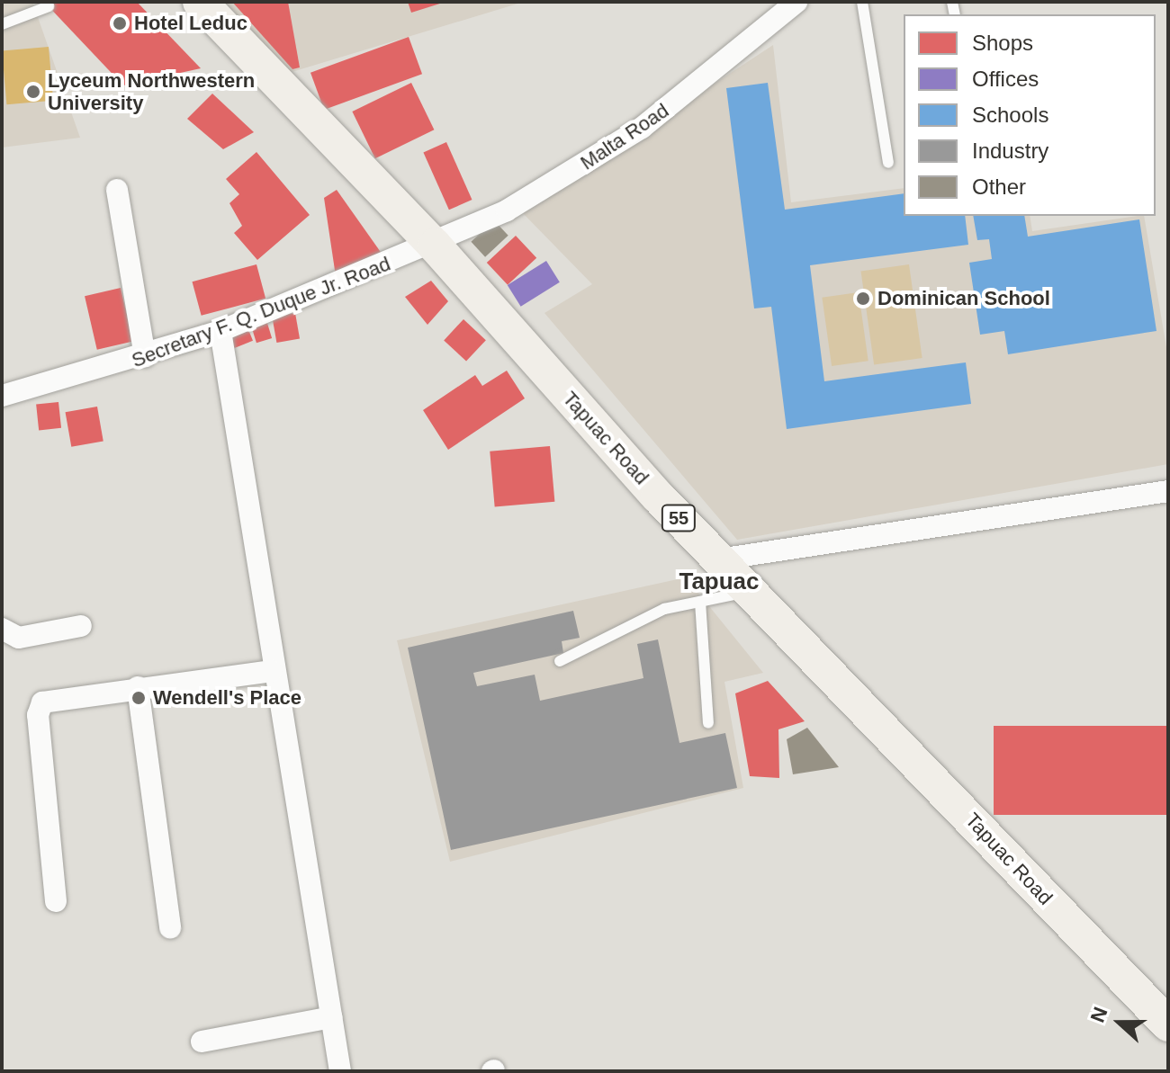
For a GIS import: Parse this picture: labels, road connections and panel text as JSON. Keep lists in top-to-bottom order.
{
  "streets": {
    "main road": ["Tapuac Road", "55"],
    "street": ["Malta Road", "Secretary F. Q. Duque Jr. Road"]
  },
  "crossings": [
    ["Malta Road", "Secretary F. Q. Duque Jr. Road"],
    ["Malta Road", "Tapuac Road"],
    ["Secretary F. Q. Duque Jr. Road", "Tapuac Road"]
  ],
  "districts": ["Tapuac"],
  "places": [
    "Hotel Leduc",
    "Lyceum Northwestern University",
    "Dominican School",
    "Wendell's Place"
  ],
  "legend": [
    "Shops",
    "Offices",
    "Schools",
    "Industry",
    "Other"
  ],
  "north": "left"
}
